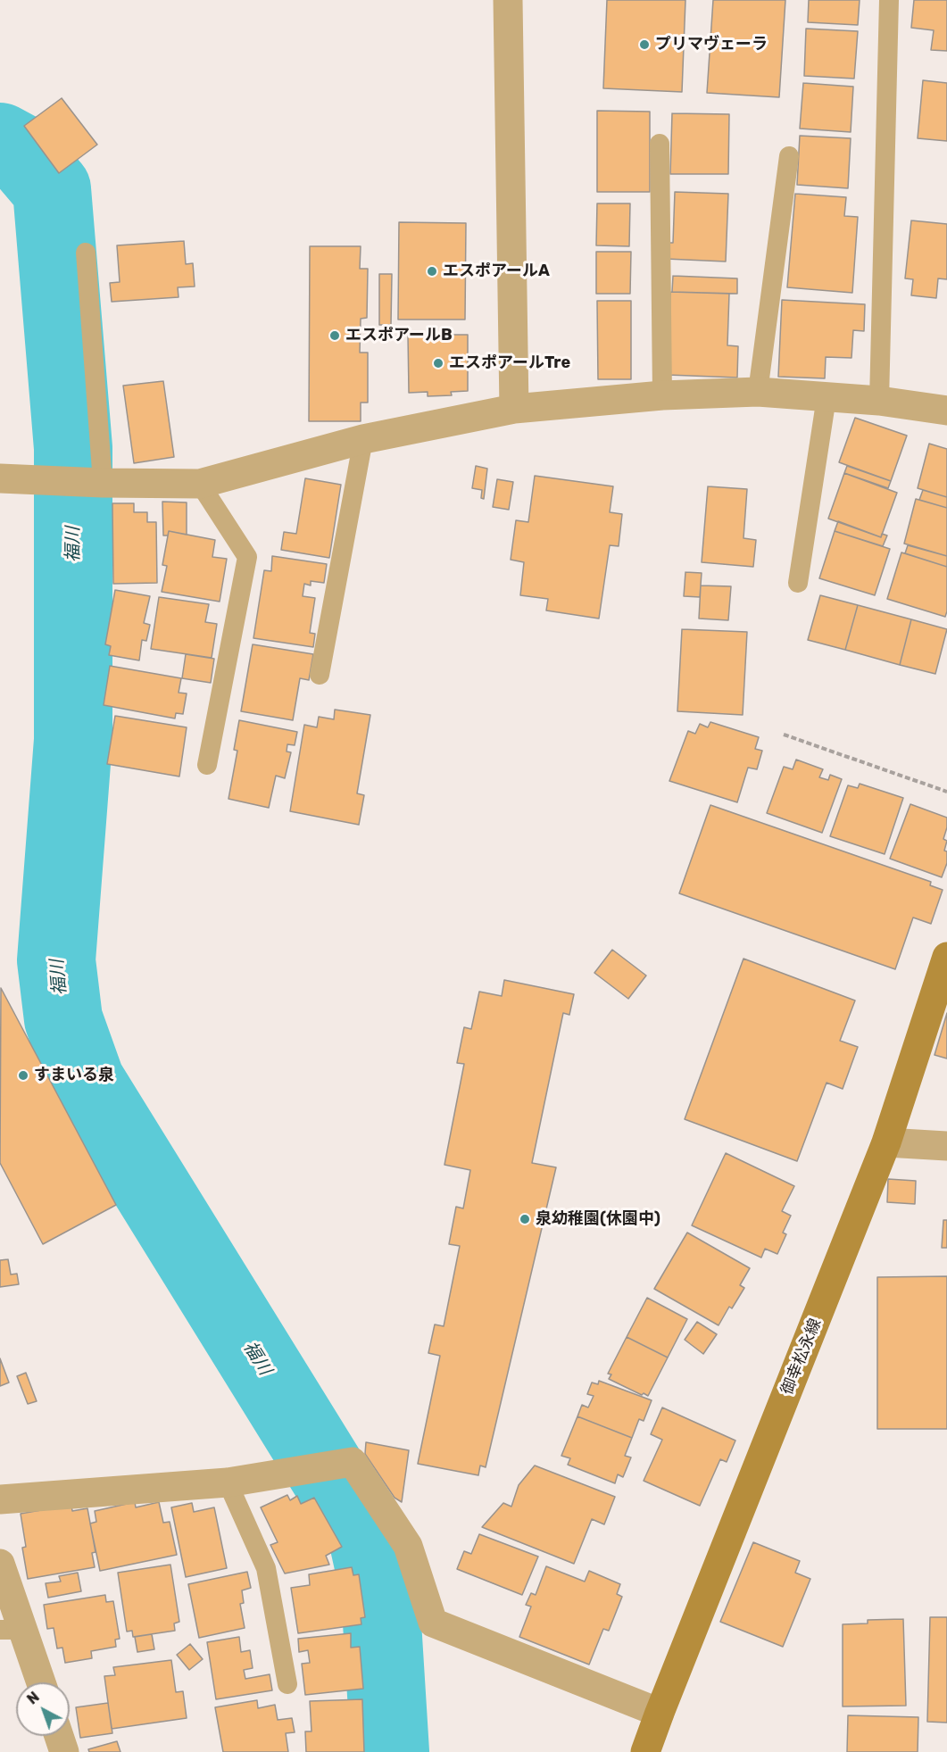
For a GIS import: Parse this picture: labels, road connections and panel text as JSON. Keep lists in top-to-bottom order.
{
  "streets": {
    "main road": ["御幸松永線"]
  },
  "water": ["福川"],
  "places": [
    "プリマヴェーラ",
    "エスポアールA",
    "エスポアールB",
    "エスポアールTre",
    "すまいる泉",
    "泉幼稚園(休園中)"
  ],
  "north": "top left"
}
